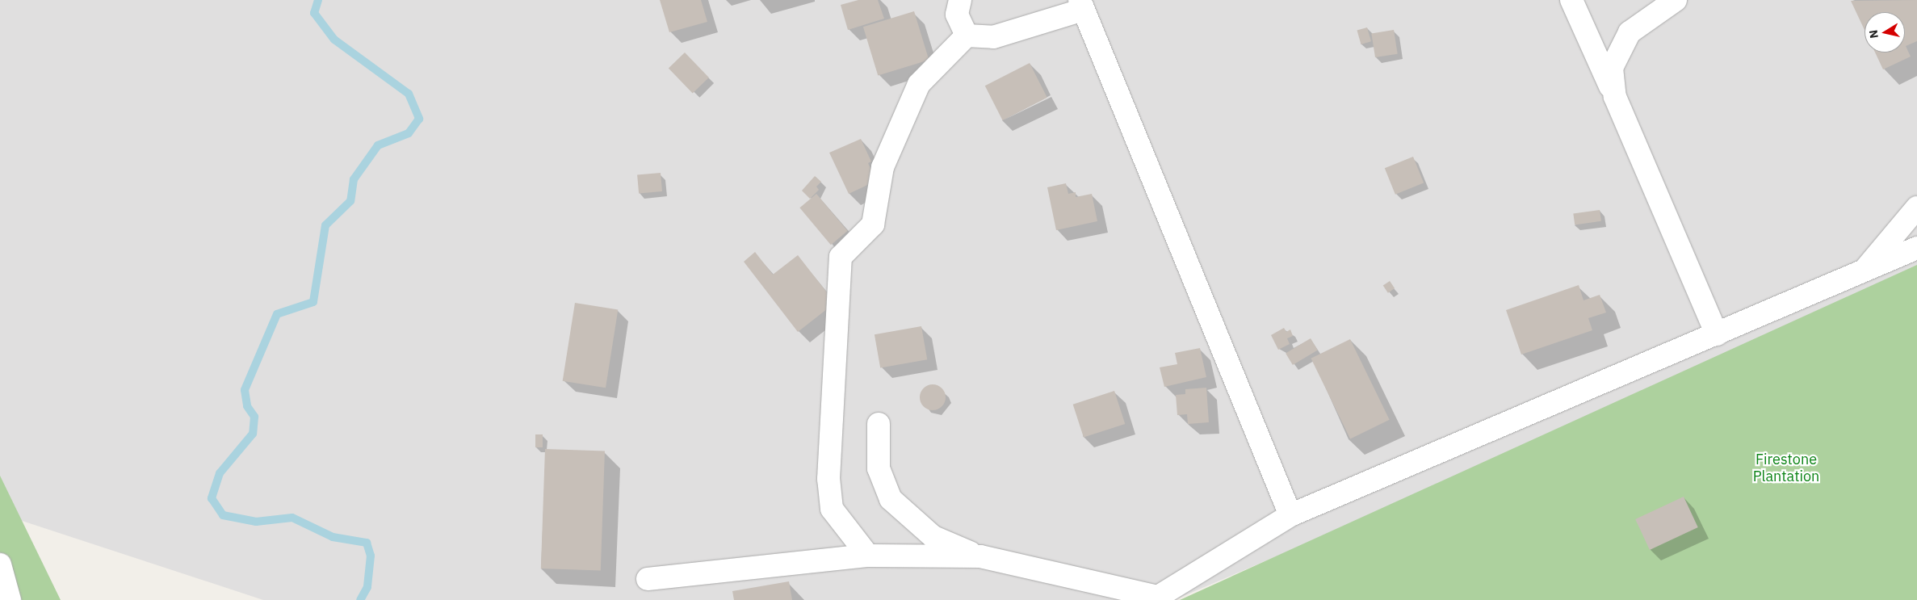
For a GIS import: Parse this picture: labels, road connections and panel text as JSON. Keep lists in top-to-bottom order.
{
  "parks": ["Firestone Plantation"],
  "north": "left"
}
